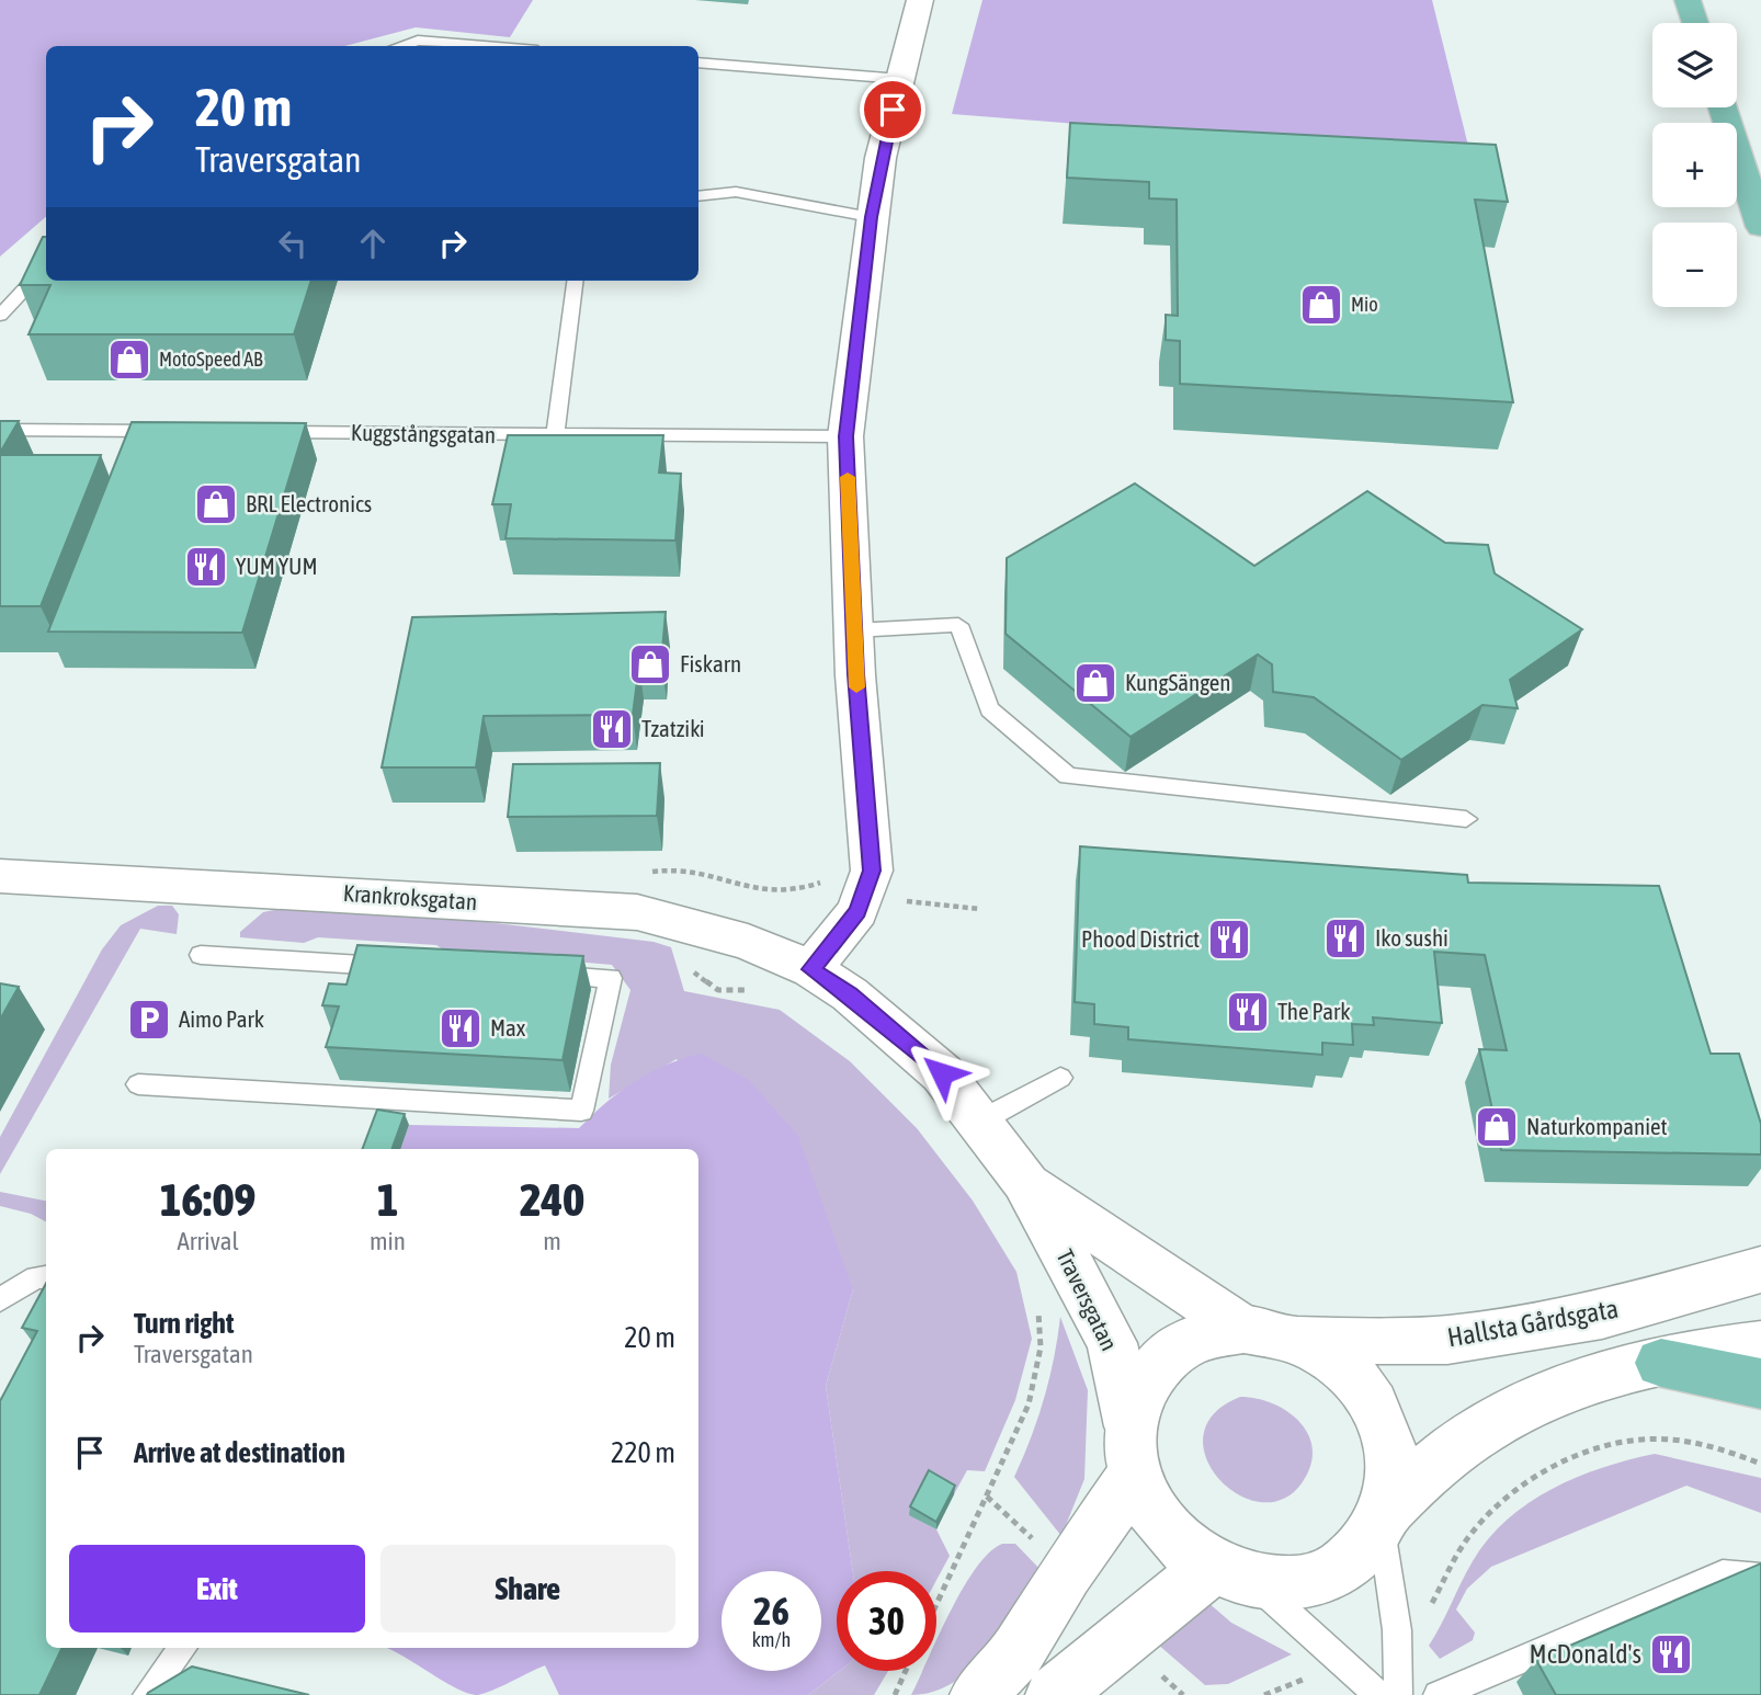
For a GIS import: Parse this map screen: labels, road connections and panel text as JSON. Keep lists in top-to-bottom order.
{
  "streets": {
    "street": ["Krankroksgatan", "Traversgatan", "Hallsta Gårdsgata"],
    "lane": ["Kuggstångsgatan"]
  },
  "crossings": [
    ["Krankroksgatan", "Traversgatan"],
    ["Traversgatan", "Hallsta Gårdsgata"]
  ],
  "places": {
    "shop": [
      "Mio",
      "MotoSpeed AB",
      "BRL Electronics",
      "Fiskarn",
      "KungSängen",
      "Naturkompaniet"
    ],
    "restaurant": [
      "YUM YUM",
      "Tzatziki",
      "Iko sushi",
      "Phood District",
      "The Park",
      "Max",
      "McDonald's"
    ],
    "parking": ["Aimo Park"]
  },
  "page": {
    "map_buttons": ["+", "−"],
    "turn": ["20 m", "Traversgatan"],
    "eta": [
      "16:09",
      "Arrival",
      "1",
      "min",
      "240",
      "m"
    ],
    "list": [
      {
        "name": "Turn right",
        "note": "Traversgatan",
        "value": "20 m"
      },
      {
        "name": "Arrive at destination",
        "value": "220 m"
      }
    ],
    "buttons": ["Exit", "Share"],
    "speed": "26 km/h",
    "limit": "30"
  }
}
